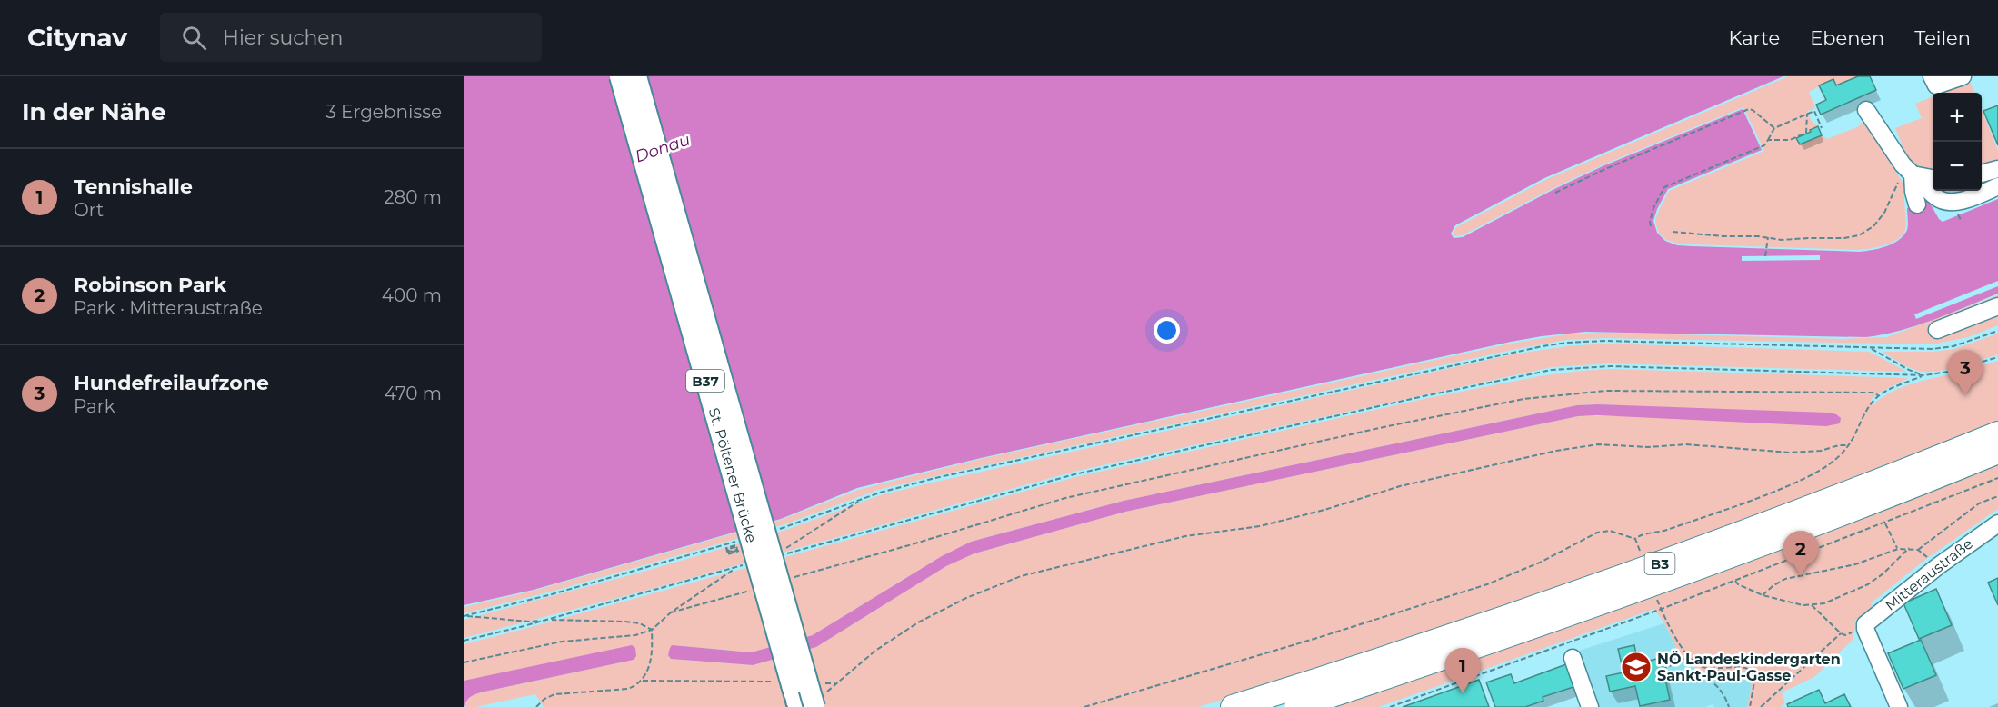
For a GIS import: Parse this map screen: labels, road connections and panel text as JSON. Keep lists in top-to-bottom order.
{
  "streets": {
    "highway": ["B3"],
    "main road": ["B37", "St. Pöltener Brücke"],
    "street": ["Mitteraustraße"]
  },
  "crossings": [
    ["B37", "St. Pöltener Brücke"]
  ],
  "water": ["Donau"],
  "places": {
    "school or university": ["NÖ Landeskindergarten Sankt-Paul-Gasse"]
  },
  "page": {
    "header": "Citynav",
    "search": "Hier suchen",
    "nav": ["Karte", "Ebenen", "Teilen"],
    "heading": ["In der Nähe", "3 Ergebnisse"],
    "map_buttons": ["+", "−"],
    "list": [
      {
        "mark": "1",
        "name": "Tennishalle",
        "note": "Ort",
        "value": "280 m"
      },
      {
        "mark": "2",
        "name": "Robinson Park",
        "note": "Park · Mitteraustraße",
        "value": "400 m"
      },
      {
        "mark": "3",
        "name": "Hundefreilaufzone",
        "note": "Park",
        "value": "470 m"
      }
    ],
    "pins": ["3", "2", "1"]
  }
}
